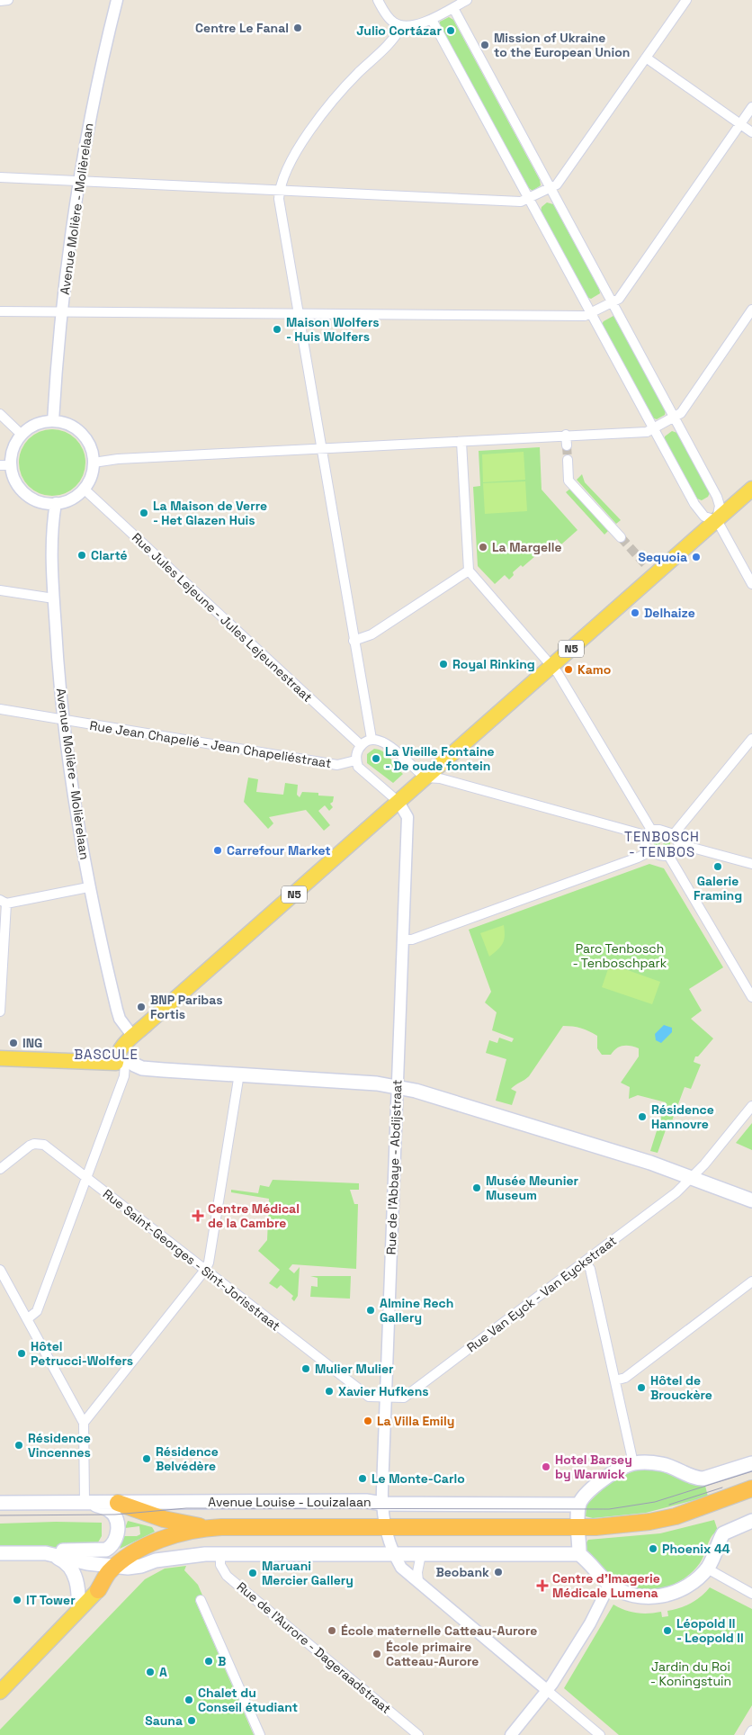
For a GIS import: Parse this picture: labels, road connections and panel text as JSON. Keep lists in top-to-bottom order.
{
  "streets": {
    "highway": ["Avenue Louise - Louizalaan"],
    "main road": ["N5"],
    "street": [
      "Avenue Molière - Molièrelaan",
      "Rue Jules Lejeune - Jules Lejeunestraat",
      "Rue Jean Chapelié - Jean Chapeliéstraat",
      "Rue de l'Abbaye - Abdijstraat",
      "Rue Saint-Georges - Sint-Jorisstraat",
      "Rue Van Eyck - Van Eyckstraat",
      "Rue de l'Aurore - Dageraadstraat"
    ]
  },
  "crossings": [
    ["Avenue Molière - Molièrelaan", "Rue Jules Lejeune - Jules Lejeunestraat"],
    ["Avenue Molière - Molièrelaan", "N5"],
    ["Avenue Molière - Molièrelaan", "Rue Jean Chapelié - Jean Chapeliéstraat"],
    ["N5", "Rue de l'Abbaye - Abdijstraat"],
    ["Rue de l'Abbaye - Abdijstraat", "Rue Saint-Georges - Sint-Jorisstraat"],
    ["Rue de l'Abbaye - Abdijstraat", "Rue Van Eyck - Van Eyckstraat"],
    ["Rue de l'Abbaye - Abdijstraat", "Avenue Louise - Louizalaan"],
    ["Rue Saint-Georges - Sint-Jorisstraat", "Rue Van Eyck - Van Eyckstraat"],
    ["Avenue Louise - Louizalaan", "Rue de l'Aurore - Dageraadstraat"]
  ],
  "districts": ["TENBOSCH - TENBOS", "BASCULE"],
  "parks": ["Parc Tenbosch - Tenboschpark", "Jardin du Roi - Koningstuin"],
  "places": {
    "other": [
      "Centre Le Fanal",
      "Julio Cortázar",
      "Mission of Ukraine to the European Union",
      "Maison Wolfers - Huis Wolfers",
      "La Maison de Verre - Het Glazen Huis",
      "La Margelle",
      "Clarté",
      "Sequoia",
      "Delhaize",
      "Royal Rinking",
      "Kamo",
      "La Vieille Fontaine - De oude fontein",
      "Carrefour Market",
      "Galerie Framing",
      "BNP Paribas Fortis",
      "ING",
      "Résidence Hannovre",
      "Musée Meunier Museum",
      "Almine Rech Gallery",
      "Hôtel Petrucci-Wolfers",
      "Mulier Mulier",
      "Hôtel de Brouckère",
      "Xavier Hufkens",
      "La Villa Emily",
      "Résidence Vincennes",
      "Résidence Belvédère",
      "Hotel Barsey by Warwick",
      "Le Monte-Carlo",
      "Phoenix 44",
      "Beobank",
      "Maruani Mercier Gallery",
      "IT Tower",
      "École maternelle Catteau-Aurore",
      "Léopold II - Leopold II",
      "École primaire Catteau-Aurore",
      "B",
      "A",
      "Chalet du Conseil étudiant",
      "Sauna"
    ],
    "health": ["Centre Médical de la Cambre", "Centre d'Imagerie Médicale Lumena"]
  }
}
